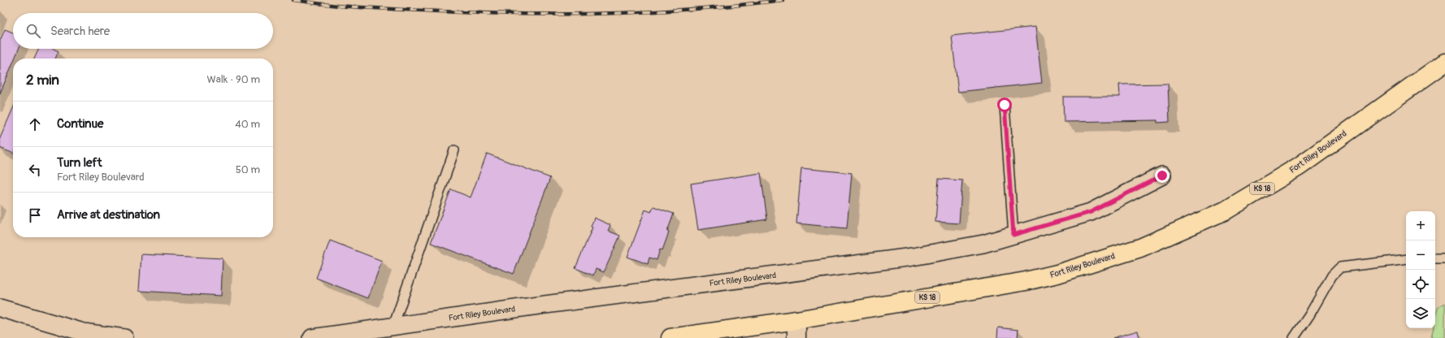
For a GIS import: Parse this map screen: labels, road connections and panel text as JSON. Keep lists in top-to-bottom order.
{
  "streets": {
    "highway": ["Fort Riley Boulevard", "KS 18"]
  },
  "page": {
    "search": "Search here",
    "heading": ["2 min", "Walk · 90 m"],
    "list": [
      ["Continue", "40 m"],
      ["Turn left", "Fort Riley Boulevard", "50 m"],
      "Arrive at destination"
    ],
    "map_buttons": ["+", "−"]
  }
}
